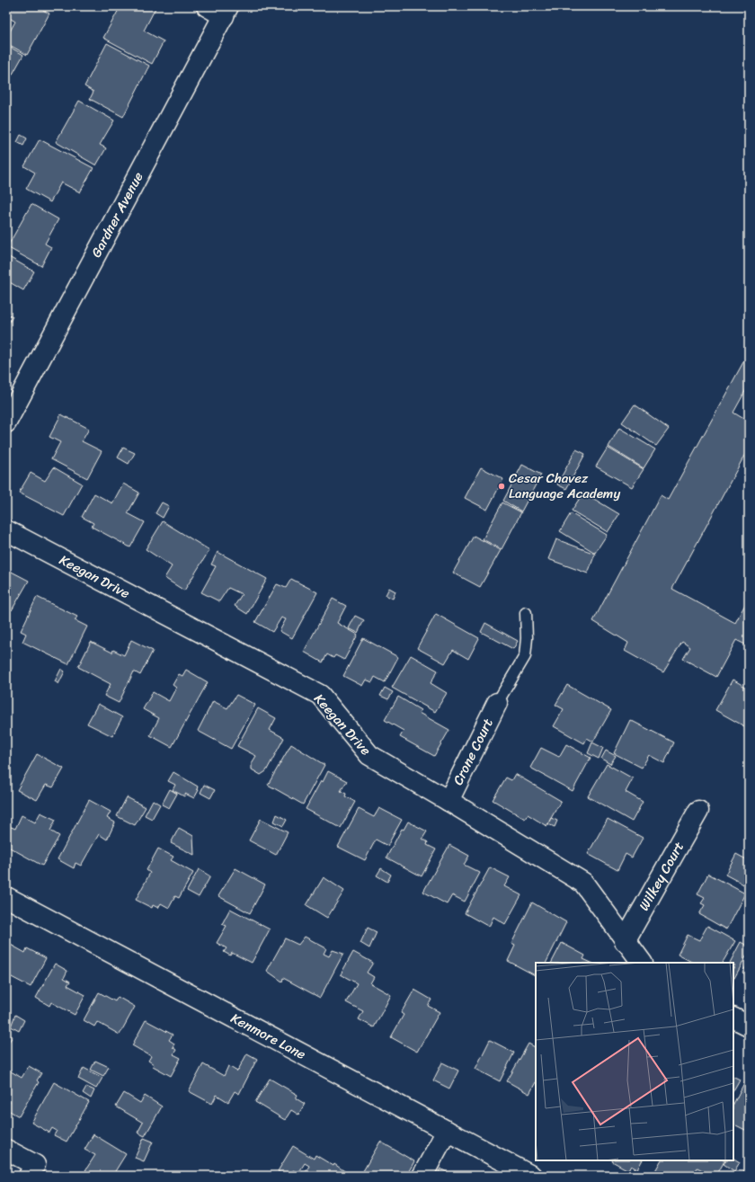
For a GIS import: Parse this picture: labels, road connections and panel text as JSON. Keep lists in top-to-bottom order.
{
  "streets": {
    "street": [
      "Gardner Avenue",
      "Keegan Drive",
      "Crone Court",
      "Wilkey Court",
      "Kenmore Lane"
    ]
  },
  "crossings": [
    ["Keegan Drive", "Crone Court"],
    ["Keegan Drive", "Wilkey Court"]
  ],
  "places": ["Cesar Chavez Language Academy"]
}
